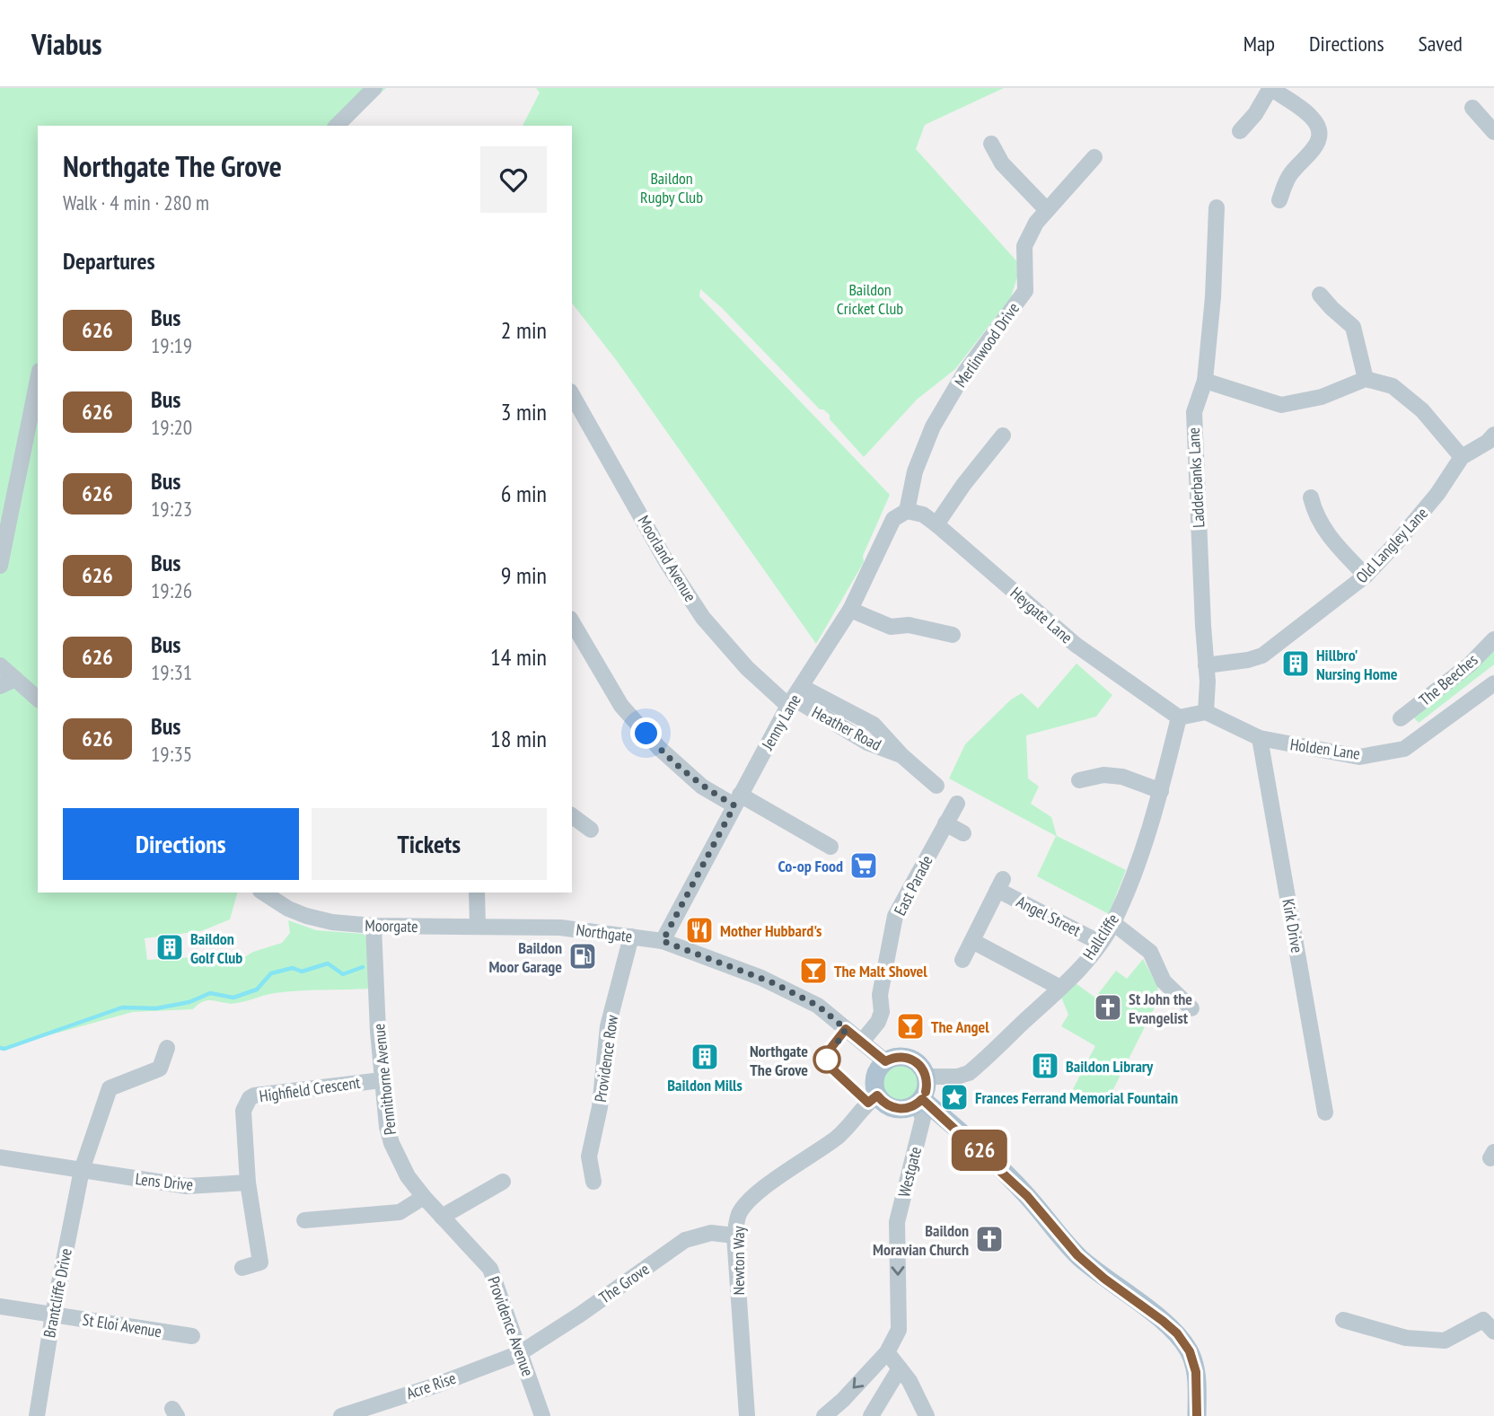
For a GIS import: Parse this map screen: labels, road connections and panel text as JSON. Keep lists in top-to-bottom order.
{
  "streets": {
    "street": [
      "Merlinwood Drive",
      "Ladderbanks Lane",
      "Old Langley Lane",
      "Moorland Avenue",
      "Heygate Lane",
      "The Beeches",
      "Jenny Lane",
      "Heather Road",
      "Holden Lane",
      "East Parade",
      "Angel Street",
      "Moorgate",
      "Kirk Drive",
      "Northgate",
      "Hallcliffe",
      "Providence Row",
      "Pennithorne Avenue",
      "Highfield Crescent",
      "Westgate",
      "Lens Drive",
      "Newton Way",
      "The Grove",
      "Brantcliffe Drive",
      "St Eloi Avenue",
      "Providence Avenue",
      "Acre Rise"
    ]
  },
  "crossings": [
    ["Merlinwood Drive", "Heygate Lane"],
    ["Merlinwood Drive", "Jenny Lane"],
    ["Ladderbanks Lane", "Old Langley Lane"],
    ["Ladderbanks Lane", "Holden Lane"],
    ["Moorland Avenue", "Jenny Lane"],
    ["Moorland Avenue", "Heather Road"],
    ["Heygate Lane", "Jenny Lane"],
    ["Heygate Lane", "Hallcliffe"],
    ["Jenny Lane", "Heather Road"],
    ["Jenny Lane", "Northgate"],
    ["Holden Lane", "Kirk Drive"],
    ["East Parade", "Northgate"],
    ["Angel Street", "Hallcliffe"],
    ["Moorgate", "Northgate"],
    ["Moorgate", "Pennithorne Avenue"],
    ["Northgate", "Hallcliffe"],
    ["Northgate", "Providence Row"],
    ["Northgate", "Westgate"],
    ["Northgate", "Newton Way"],
    ["Hallcliffe", "Westgate"],
    ["Hallcliffe", "Newton Way"],
    ["Pennithorne Avenue", "Highfield Crescent"],
    ["Pennithorne Avenue", "Providence Avenue"],
    ["Highfield Crescent", "Lens Drive"],
    ["Westgate", "Newton Way"],
    ["Lens Drive", "Brantcliffe Drive"],
    ["Newton Way", "The Grove"],
    ["The Grove", "Providence Avenue"],
    ["The Grove", "Acre Rise"],
    ["Brantcliffe Drive", "St Eloi Avenue"],
    ["Providence Avenue", "Acre Rise"]
  ],
  "one_way": ["Westgate"],
  "parks": ["Baildon Rugby Club", "Baildon Cricket Club"],
  "places": {
    "building": [
      "Hillbro' Nursing Home",
      "Baildon Golf Club",
      "Baildon Mills",
      "Baildon Library"
    ],
    "supermarket": ["Co-op Food"],
    "restaurant": ["Mother Hubbard's"],
    "fuel station": ["Baildon Moor Garage"],
    "bar": ["The Malt Shovel", "The Angel"],
    "church": ["St John the Evangelist", "Baildon Moravian Church"],
    "other": ["Northgate The Grove"],
    "place": ["Frances Ferrand Memorial Fountain"]
  },
  "lines": ["bus line 626"],
  "page": {
    "header": "Viabus",
    "nav": ["Map", "Directions", "Saved"],
    "on_map": "626",
    "heading": [
      ["Northgate The Grove", "Walk · 4 min · 280 m"],
      "Departures"
    ],
    "list": [
      {
        "mark": "626",
        "name": "Bus",
        "note": "19:19",
        "value": "2 min"
      },
      {
        "mark": "626",
        "name": "Bus",
        "note": "19:20",
        "value": "3 min"
      },
      {
        "mark": "626",
        "name": "Bus",
        "note": "19:23",
        "value": "6 min"
      },
      {
        "mark": "626",
        "name": "Bus",
        "note": "19:26",
        "value": "9 min"
      },
      {
        "mark": "626",
        "name": "Bus",
        "note": "19:31",
        "value": "14 min"
      },
      {
        "mark": "626",
        "name": "Bus",
        "note": "19:35",
        "value": "18 min"
      }
    ],
    "buttons": ["Directions", "Tickets"]
  }
}
